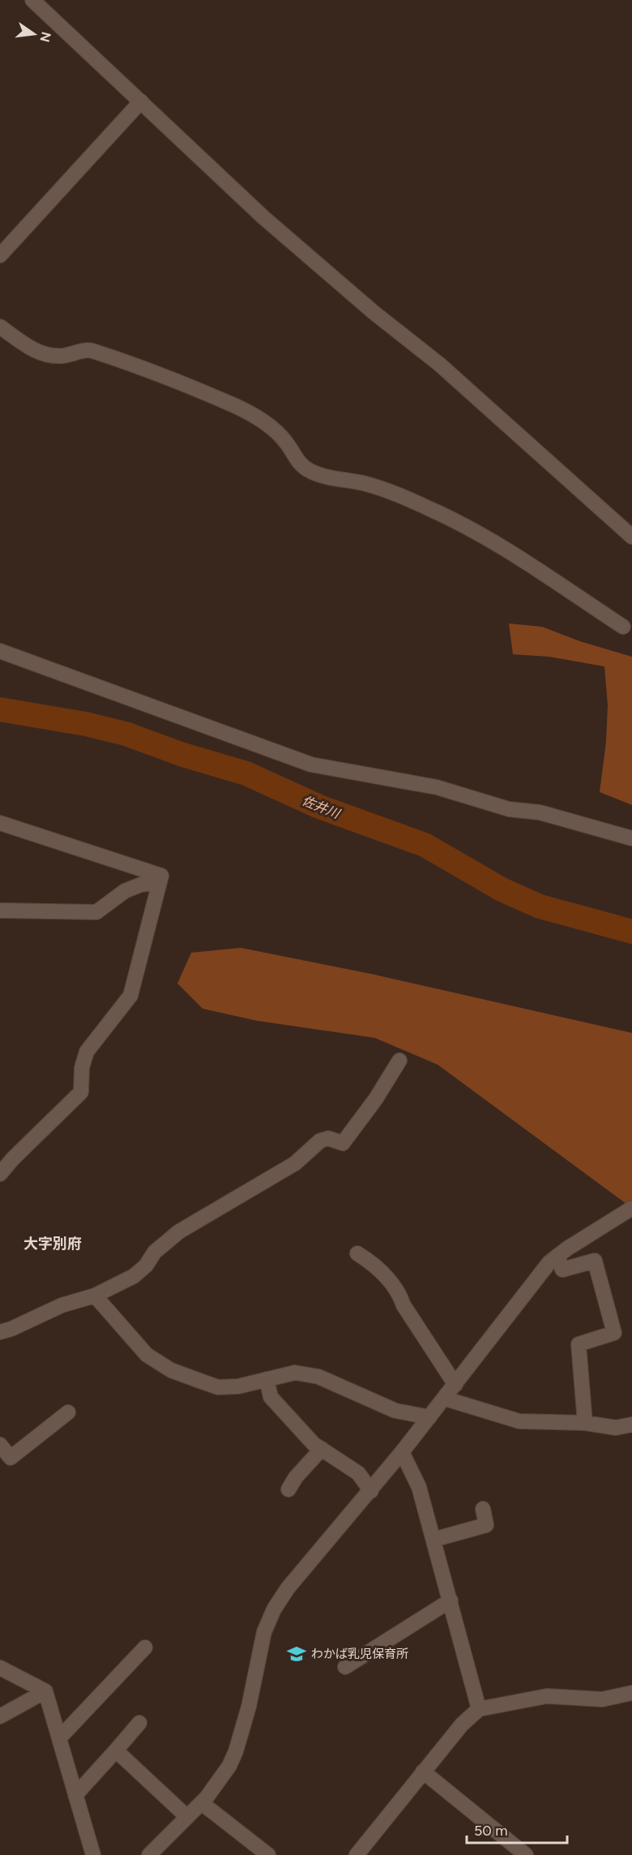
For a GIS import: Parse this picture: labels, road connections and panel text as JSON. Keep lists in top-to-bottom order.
{
  "districts": ["大字別府"],
  "water": ["佐井川"],
  "places": {
    "school or university": ["わかば乳児保育所"]
  },
  "scale_bar": "50 m",
  "north": "right"
}
